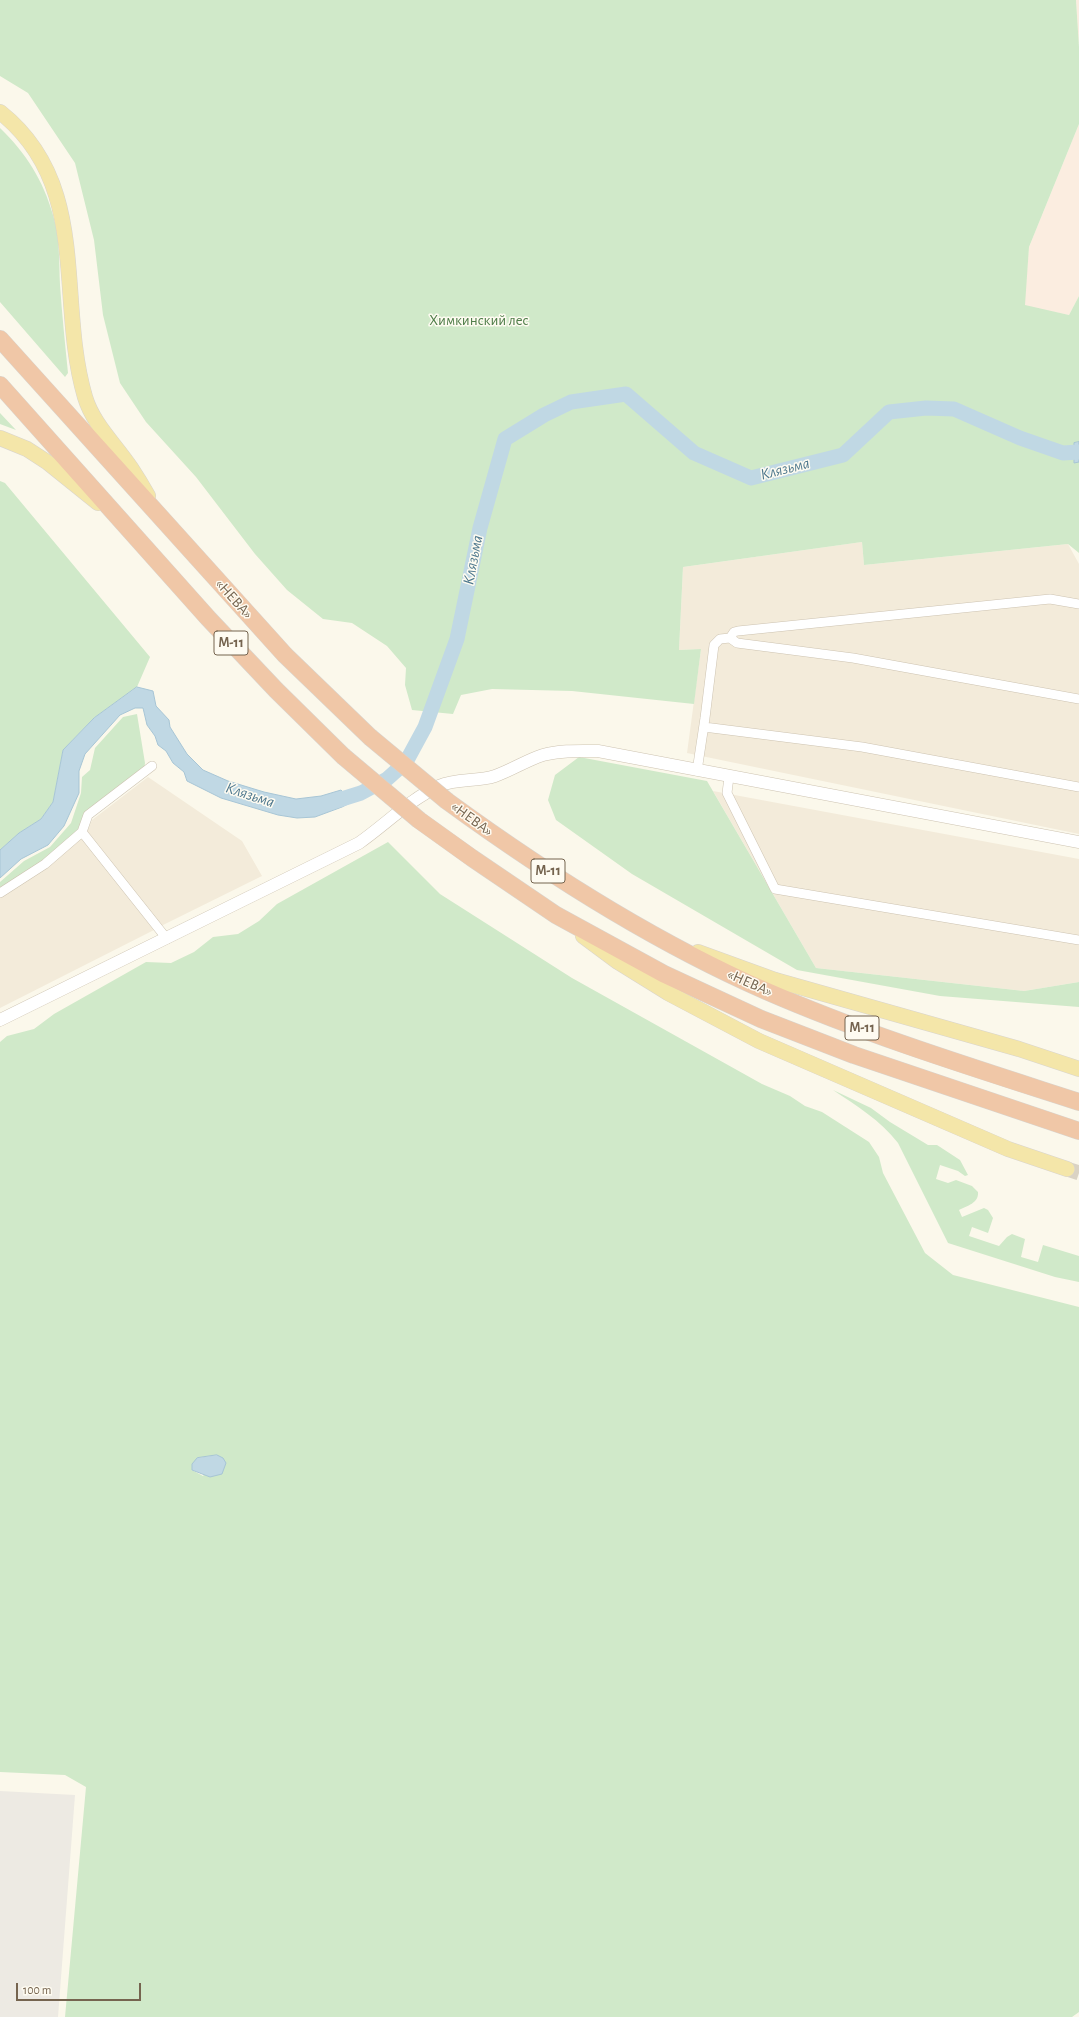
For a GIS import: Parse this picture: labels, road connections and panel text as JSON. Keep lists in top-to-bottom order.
{
  "streets": {
    "highway": ["«НЕВА»", "М-11"]
  },
  "crossings": [
    ["«НЕВА»", "М-11"]
  ],
  "water": ["Клязьма"],
  "parks": ["Химкинский лес"],
  "scale_bar": "100 m"
}
